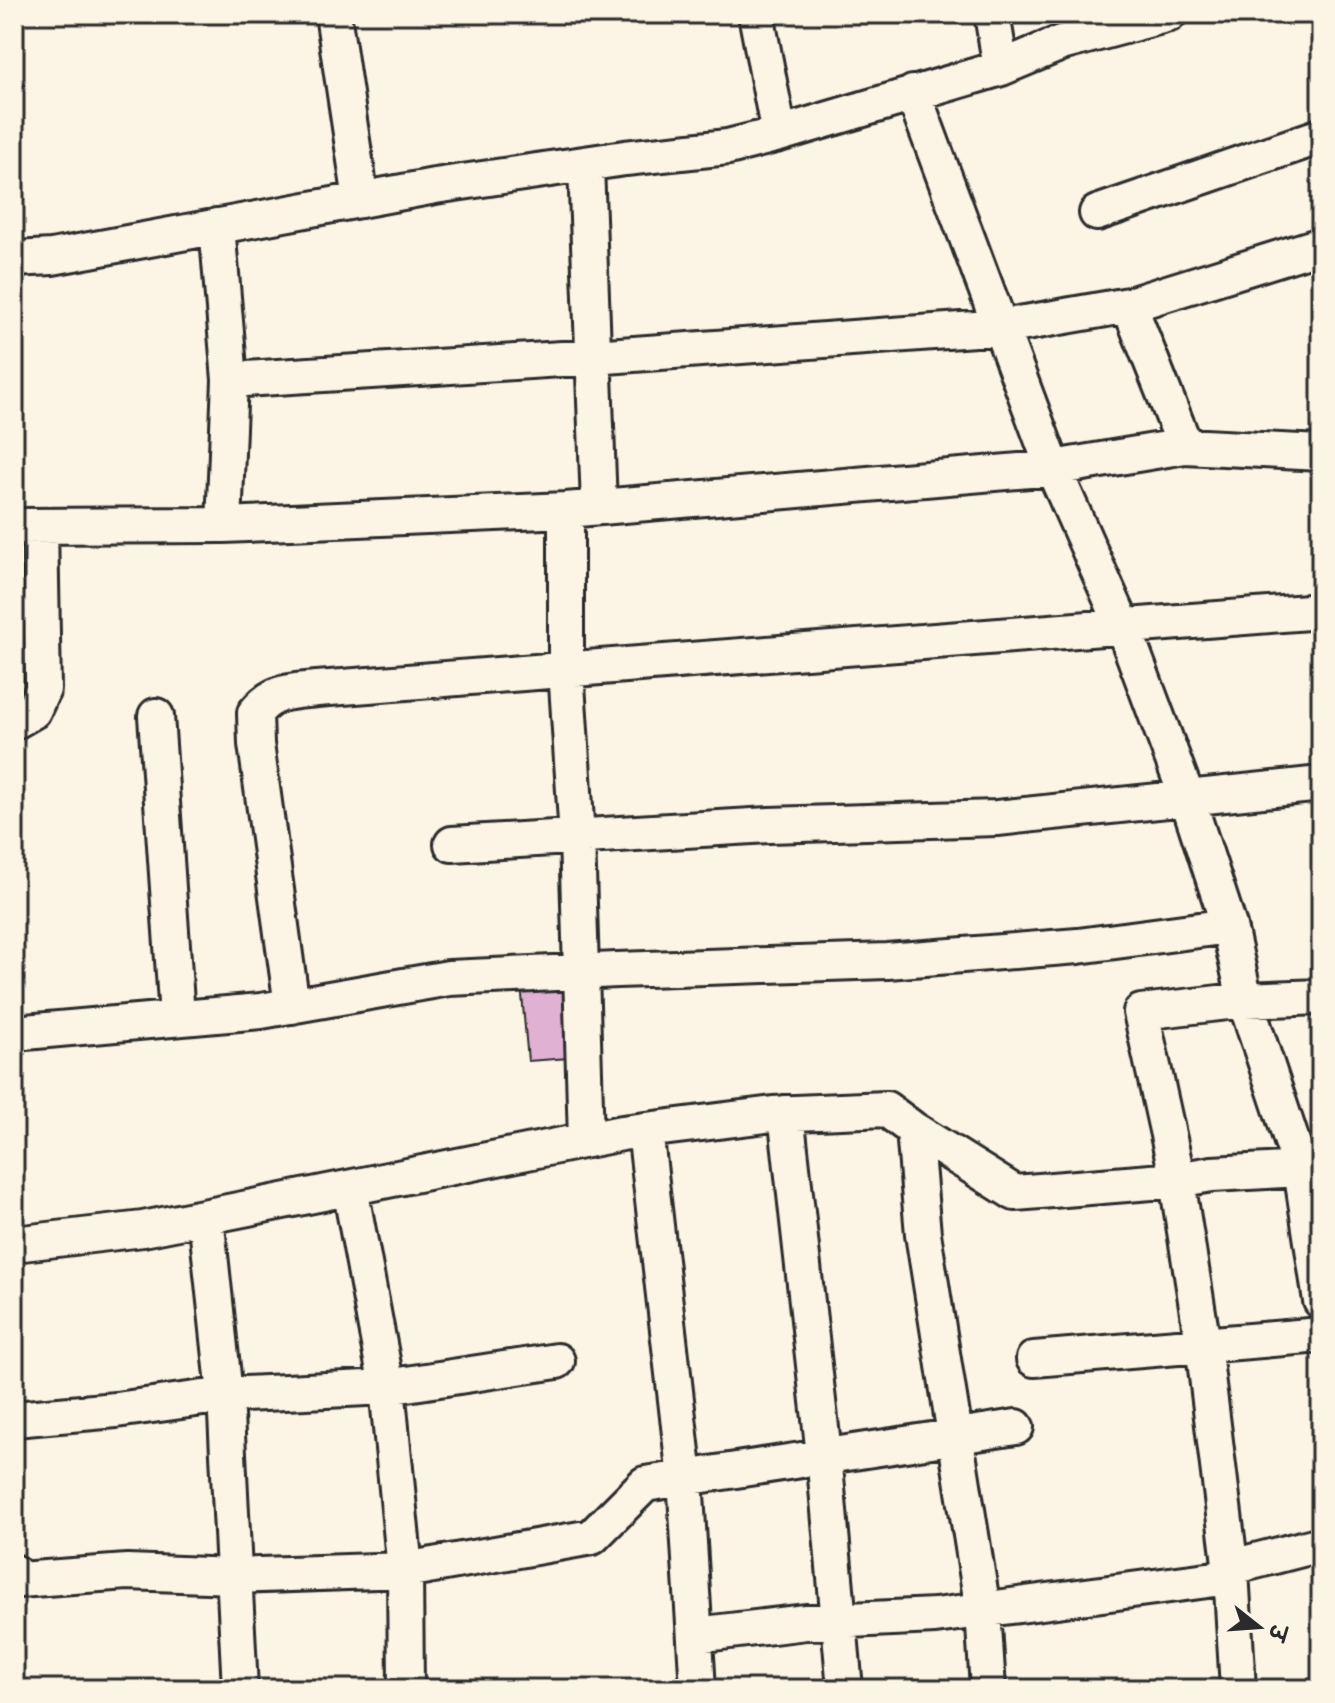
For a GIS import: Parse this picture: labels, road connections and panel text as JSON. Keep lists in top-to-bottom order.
{
  "north": "right"
}
